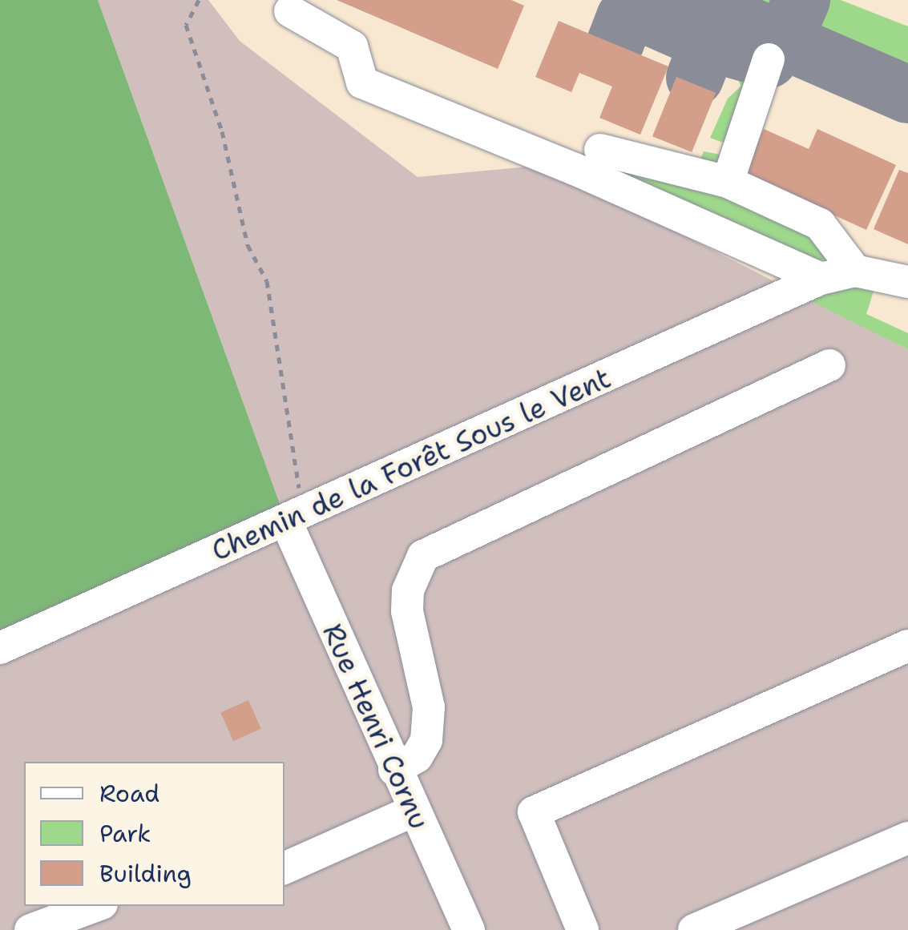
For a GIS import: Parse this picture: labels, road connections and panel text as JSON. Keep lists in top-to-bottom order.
{
  "streets": {
    "street": ["Chemin de la Forêt Sous le Vent", "Rue Henri Cornu"]
  },
  "crossings": [
    ["Chemin de la Forêt Sous le Vent", "Rue Henri Cornu"]
  ],
  "legend": ["Road", "Park", "Building"]
}
